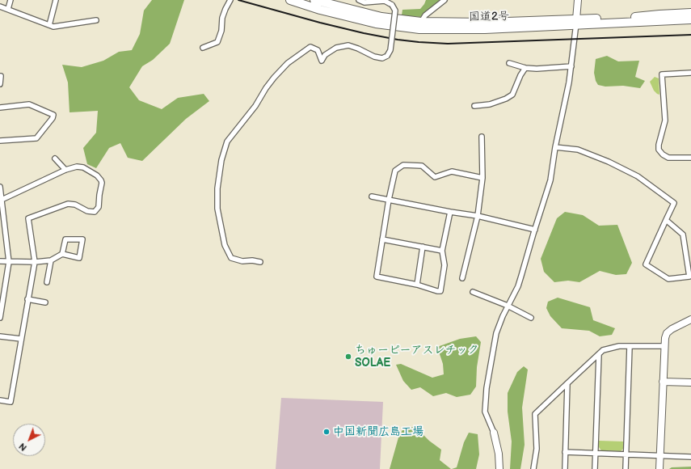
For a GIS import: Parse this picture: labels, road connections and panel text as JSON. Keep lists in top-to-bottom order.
{
  "streets": {
    "highway": ["国道2号"]
  },
  "places": ["ちゅーピーアスレチック SOLAE", "中国新聞広島工場"],
  "north": "bottom left"
}
